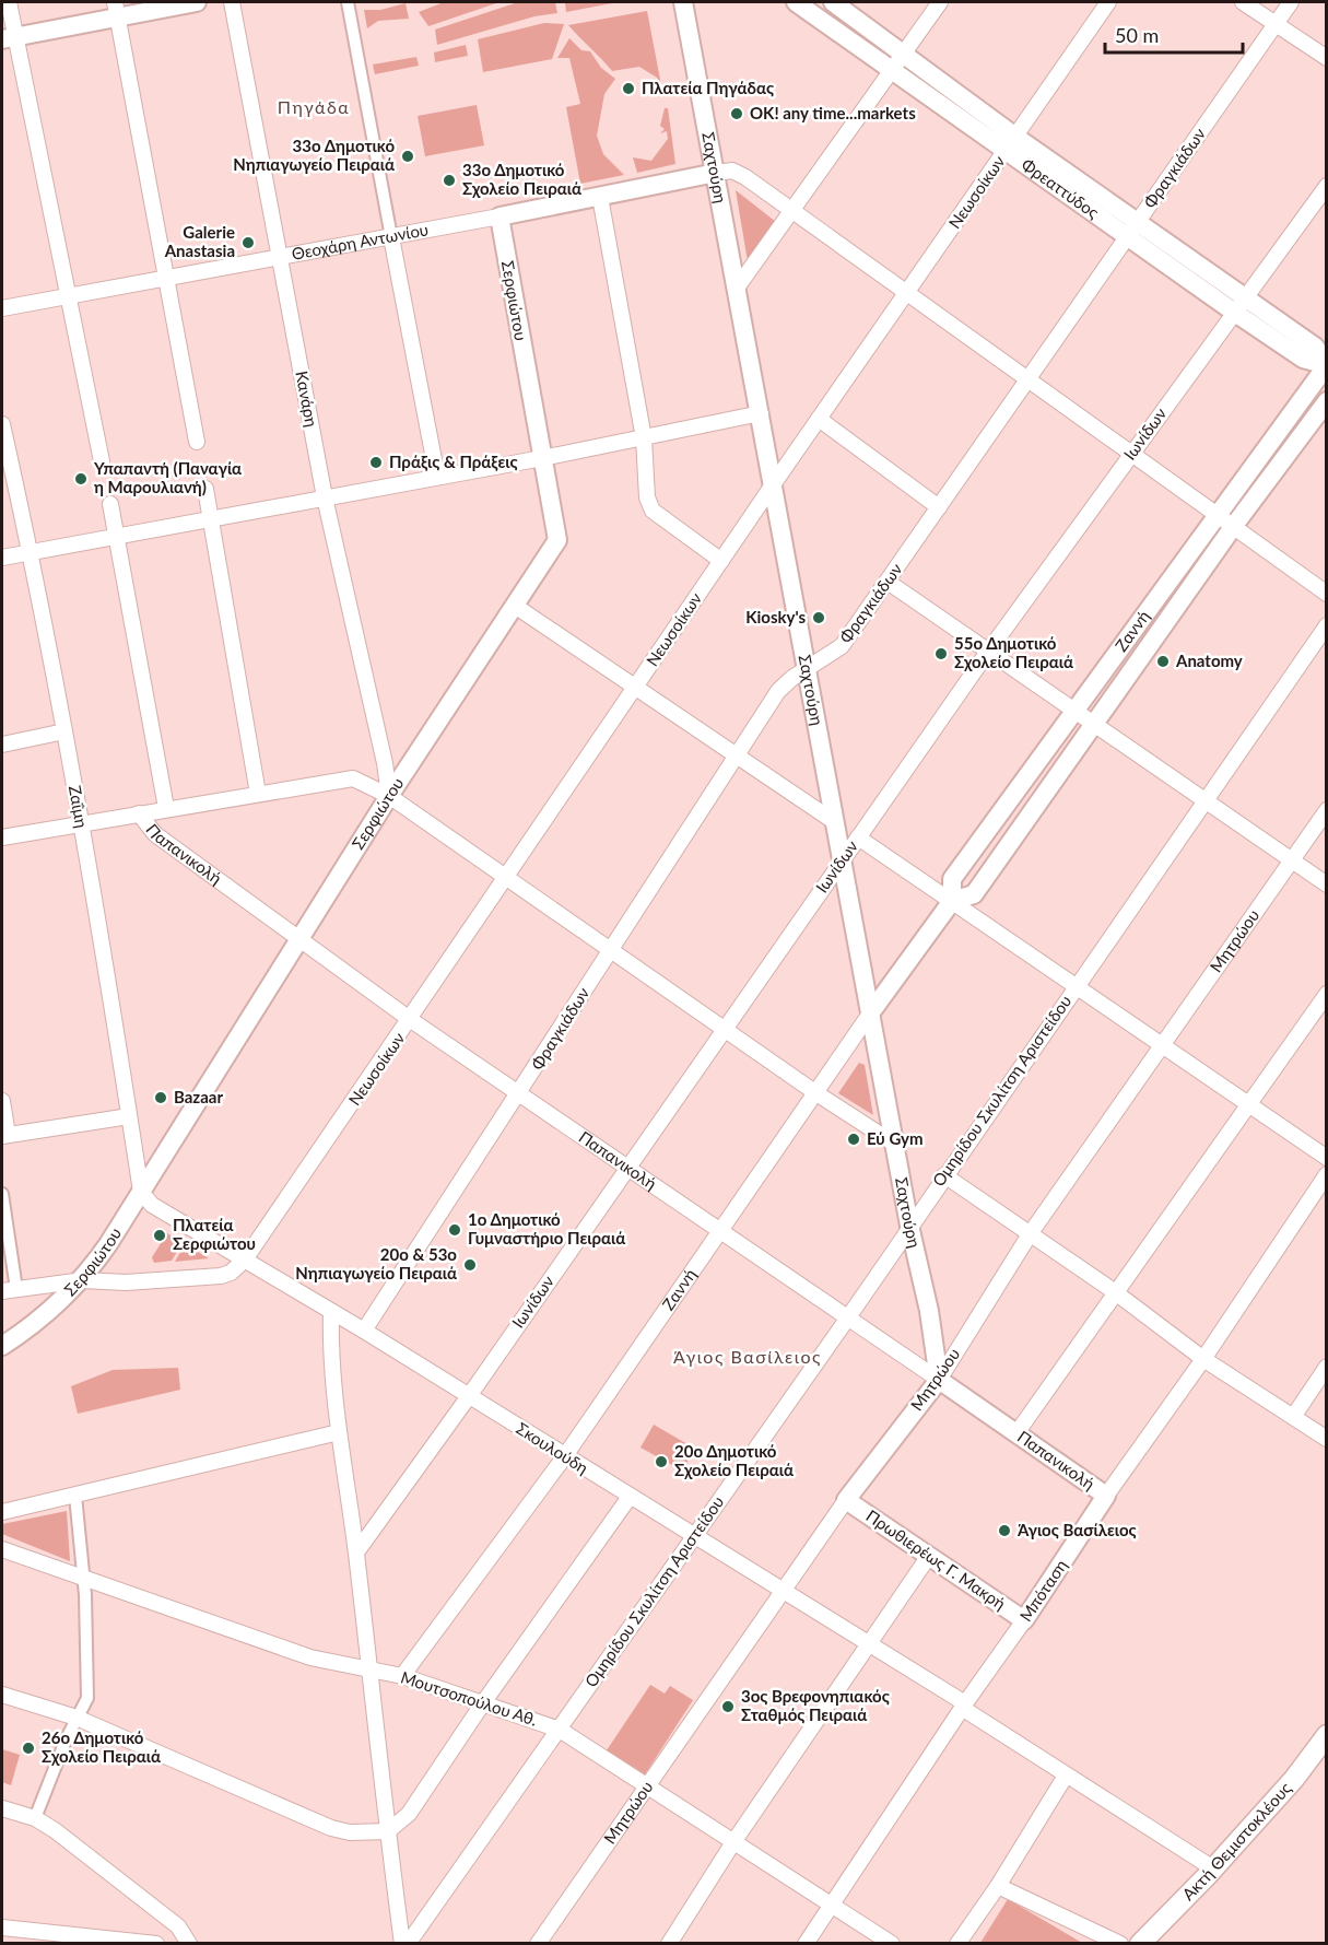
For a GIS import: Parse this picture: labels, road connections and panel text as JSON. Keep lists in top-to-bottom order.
{
  "streets": {
    "main road": ["Ακτή Θεμιστοκλέους"],
    "street": [
      "Σαχτούρη",
      "Φραγκιάδων",
      "Φρεαττύδος",
      "Νεωσοίκων",
      "Θεοχάρη Αντωνίου",
      "Σερφιώτου",
      "Κανάρη",
      "Ιωνίδων",
      "Ζαννή",
      "Ζαΐμη",
      "Παπανικολή",
      "Μητρώου",
      "Ομηρίδου Σκυλίτση Αριστείδου",
      "Σκουλούδη",
      "Πρωθιερέως Γ. Μακρή",
      "Μπόταση",
      "Μουτσοπούλου Αθ."
    ]
  },
  "crossings": [
    ["Σαχτούρη", "Φραγκιάδων"],
    ["Σαχτούρη", "Νεωσοίκων"],
    ["Σαχτούρη", "Θεοχάρη Αντωνίου"],
    ["Σαχτούρη", "Ιωνίδων"],
    ["Σαχτούρη", "Ζαννή"],
    ["Σαχτούρη", "Παπανικολή"],
    ["Σαχτούρη", "Μητρώου"],
    ["Σαχτούρη", "Ομηρίδου Σκυλίτση Αριστείδου"],
    ["Φραγκιάδων", "Φρεαττύδος"],
    ["Φραγκιάδων", "Παπανικολή"],
    ["Φραγκιάδων", "Σκουλούδη"],
    ["Φρεαττύδος", "Νεωσοίκων"],
    ["Φρεαττύδος", "Ιωνίδων"],
    ["Φρεαττύδος", "Ζαννή"],
    ["Νεωσοίκων", "Παπανικολή"],
    ["Νεωσοίκων", "Σκουλούδη"],
    ["Θεοχάρη Αντωνίου", "Σερφιώτου"],
    ["Θεοχάρη Αντωνίου", "Κανάρη"],
    ["Σερφιώτου", "Κανάρη"],
    ["Σερφιώτου", "Ζαΐμη"],
    ["Σερφιώτου", "Παπανικολή"],
    ["Σερφιώτου", "Σκουλούδη"],
    ["Ιωνίδων", "Παπανικολή"],
    ["Ιωνίδων", "Σκουλούδη"],
    ["Ζαννή", "Παπανικολή"],
    ["Ζαννή", "Σκουλούδη"],
    ["Ζαννή", "Μουτσοπούλου Αθ."],
    ["Ζαΐμη", "Σκουλούδη"],
    ["Παπανικολή", "Μητρώου"],
    ["Παπανικολή", "Ομηρίδου Σκυλίτση Αριστείδου"],
    ["Παπανικολή", "Μπόταση"],
    ["Μητρώου", "Σκουλούδη"],
    ["Μητρώου", "Πρωθιερέως Γ. Μακρή"],
    ["Μητρώου", "Μουτσοπούλου Αθ."],
    ["Ομηρίδου Σκυλίτση Αριστείδου", "Σκουλούδη"],
    ["Ομηρίδου Σκυλίτση Αριστείδου", "Μουτσοπούλου Αθ."],
    ["Σκουλούδη", "Μπόταση"],
    ["Σκουλούδη", "Ακτή Θεμιστοκλέους"],
    ["Πρωθιερέως Γ. Μακρή", "Μπόταση"],
    ["Μπόταση", "Μουτσοπούλου Αθ."]
  ],
  "districts": ["Πηγάδα", "Άγιος Βασίλειος"],
  "places": [
    "Πλατεία Πηγάδας",
    "OK! any time...markets",
    "33ο Δημοτικό Νηπιαγωγείο Πειραιά",
    "33ο Δημοτικό Σχολείο Πειραιά",
    "Galerie Anastasia",
    "Πράξις & Πράξεις",
    "Υπαπαντή (Παναγία η Μαρουλιανή)",
    "Kiosky's",
    "55ο Δημοτικό Σχολείο Πειραιά",
    "Anatomy",
    "Bazaar",
    "Εύ Gym",
    "1ο Δημοτικό Γυμναστήριο Πειραιά",
    "Πλατεία Σερφιώτου",
    "20ο & 53ο Νηπιαγωγείο Πειραιά",
    "20ο Δημοτικό Σχολείο Πειραιά",
    "Άγιος Βασίλειος",
    "3ος Βρεφονηπιακός Σταθμός Πειραιά",
    "26ο Δημοτικό Σχολείο Πειραιά"
  ],
  "scale_bar": "50 m"
}
